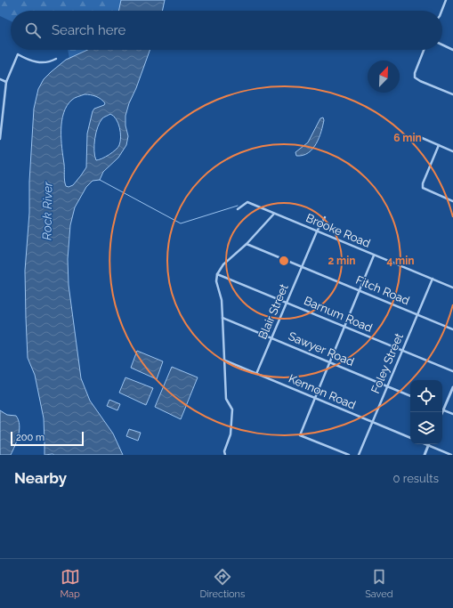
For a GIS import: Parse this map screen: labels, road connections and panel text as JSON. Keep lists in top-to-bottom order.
{
  "streets": {
    "street": [
      "Brooke Road",
      "Fitch Road",
      "Blair Street",
      "Barnum Road",
      "Sawyer Road",
      "Foley Street",
      "Kennon Road"
    ]
  },
  "crossings": [
    ["Brooke Road", "Blair Street"],
    ["Brooke Road", "Foley Street"],
    ["Fitch Road", "Blair Street"],
    ["Fitch Road", "Foley Street"],
    ["Blair Street", "Barnum Road"],
    ["Blair Street", "Sawyer Road"],
    ["Blair Street", "Kennon Road"],
    ["Barnum Road", "Foley Street"],
    ["Sawyer Road", "Foley Street"],
    ["Foley Street", "Kennon Road"]
  ],
  "water": ["Rock River"],
  "scale_bar": "200 m",
  "north": "top right",
  "page": {
    "search": "Search here",
    "scale": "200 m",
    "heading": ["Nearby", "0 results"],
    "nav": ["Map", "Directions", "Saved"]
  },
  "rings": ["6 min", "2 min", "4 min"]
}
